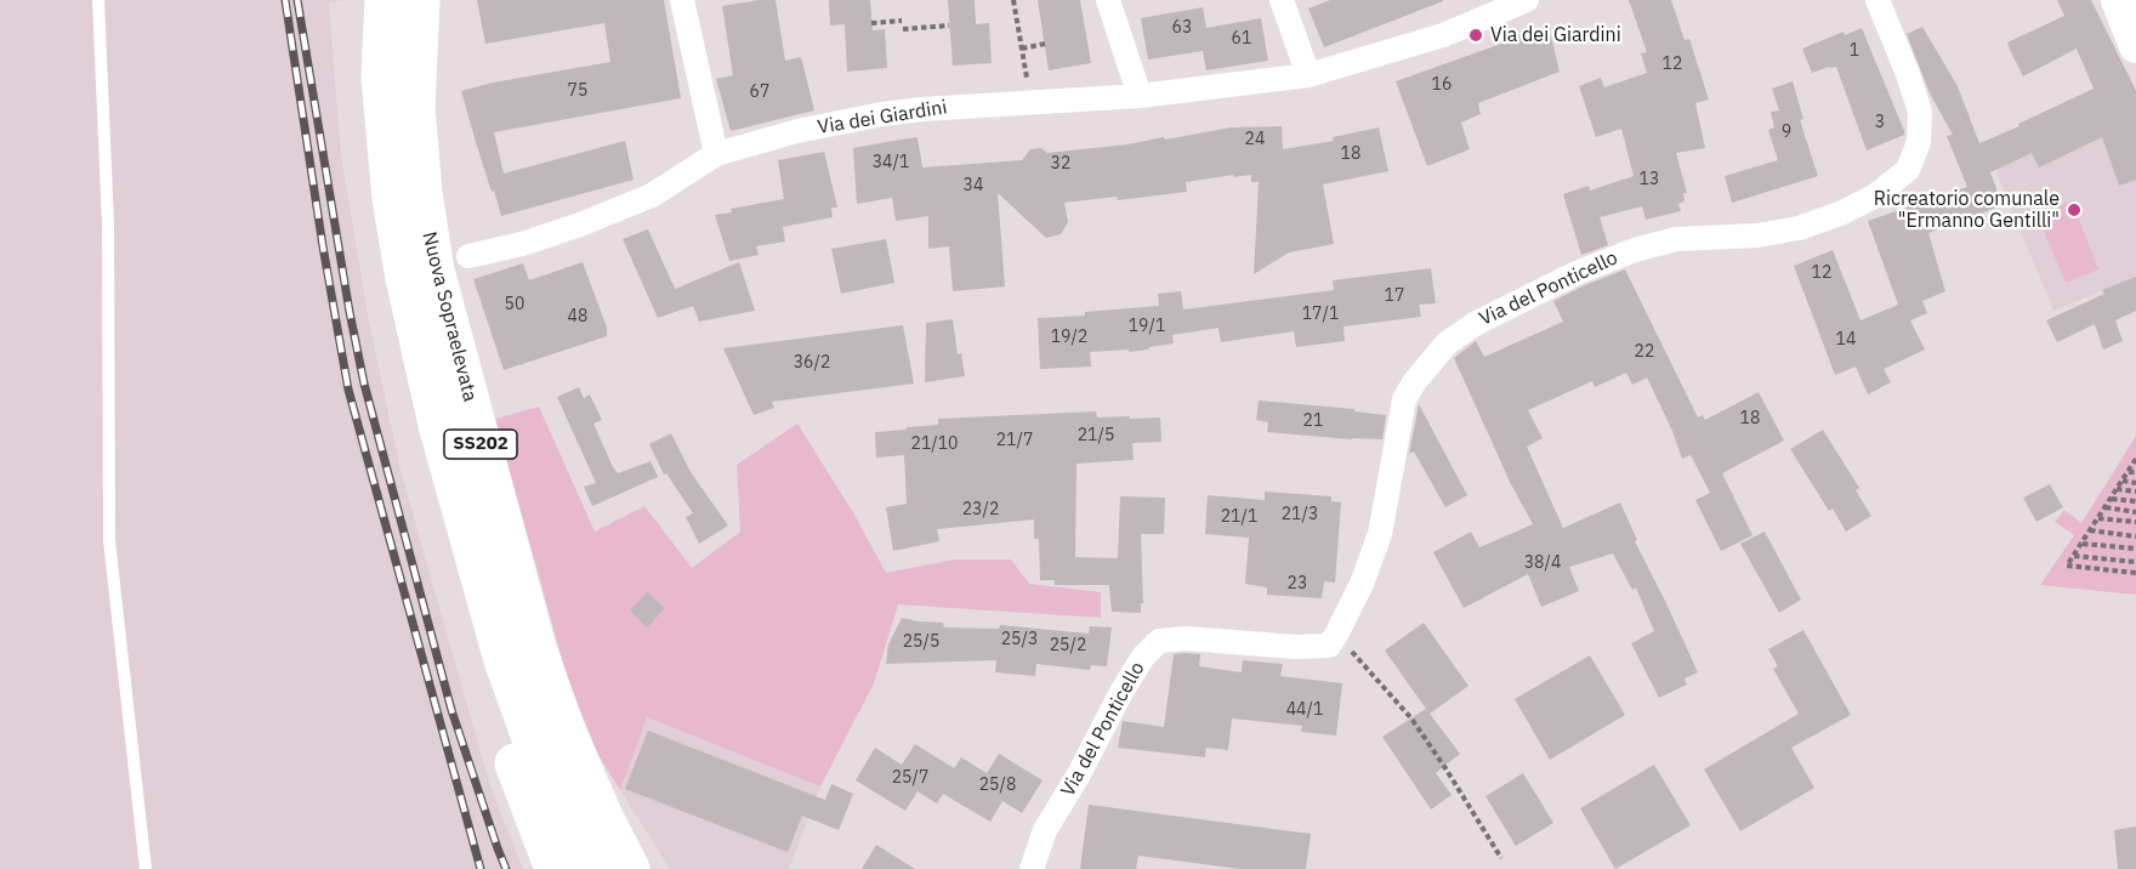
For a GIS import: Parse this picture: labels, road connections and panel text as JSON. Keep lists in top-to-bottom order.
{
  "streets": {
    "highway": ["Nuova Sopraelevata", "SS202"],
    "street": ["Via dei Giardini", "Via del Ponticello"]
  },
  "places": ["Via dei Giardini", "Ricreatorio comunale \"Ermanno Gentilli\""],
  "house_numbers": [
    "63",
    "61",
    "1",
    "12",
    "16",
    "75",
    "67",
    "3",
    "9",
    "24",
    "18",
    "34/1",
    "32",
    "13",
    "34",
    "12",
    "17",
    "50",
    "17/1",
    "48",
    "19/1",
    "19/2",
    "14",
    "22",
    "36/2",
    "18",
    "21",
    "21/5",
    "21/7",
    "21/10",
    "23/2",
    "21/3",
    "21/1",
    "38/4",
    "23",
    "25/3",
    "25/5",
    "25/2",
    "44/1",
    "25/7",
    "25/8"
  ]
}
